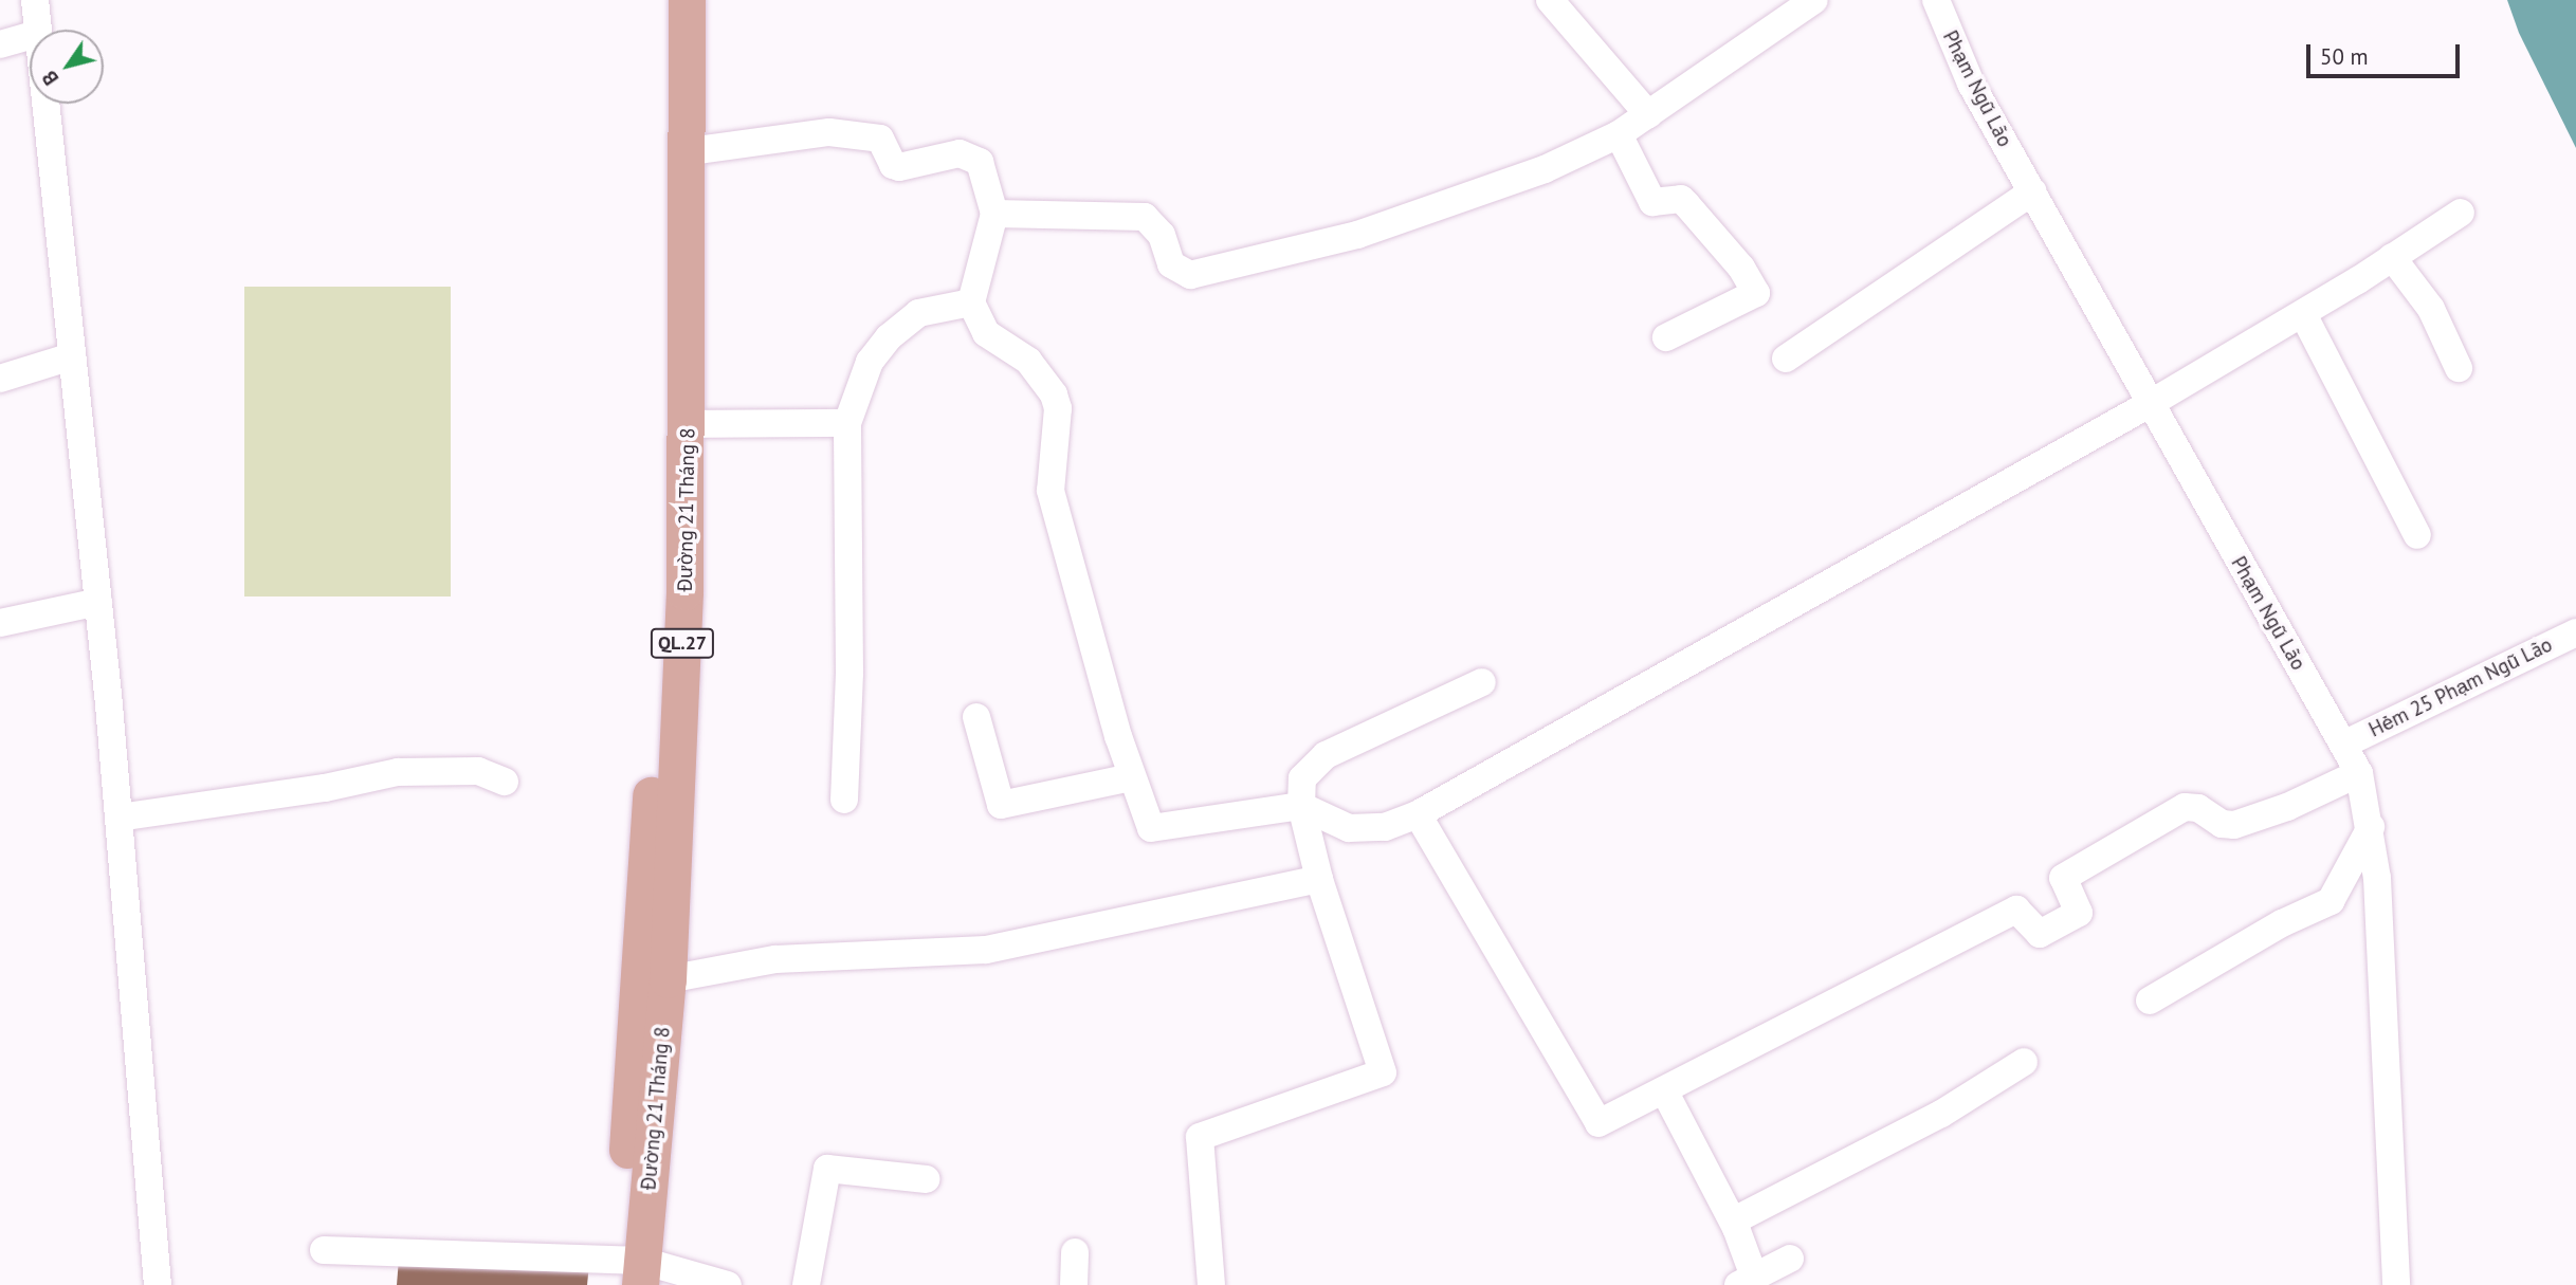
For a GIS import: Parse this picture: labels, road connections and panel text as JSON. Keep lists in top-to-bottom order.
{
  "streets": {
    "main road": ["Đường 21 Tháng 8", "QL.27"],
    "street": ["Phạm Ngũ Lão", "Hẻm 25 Phạm Ngũ Lão"]
  },
  "crossings": [
    ["Phạm Ngũ Lão", "Hẻm 25 Phạm Ngũ Lão"]
  ],
  "scale_bar": "50 m",
  "north": "bottom left"
}
